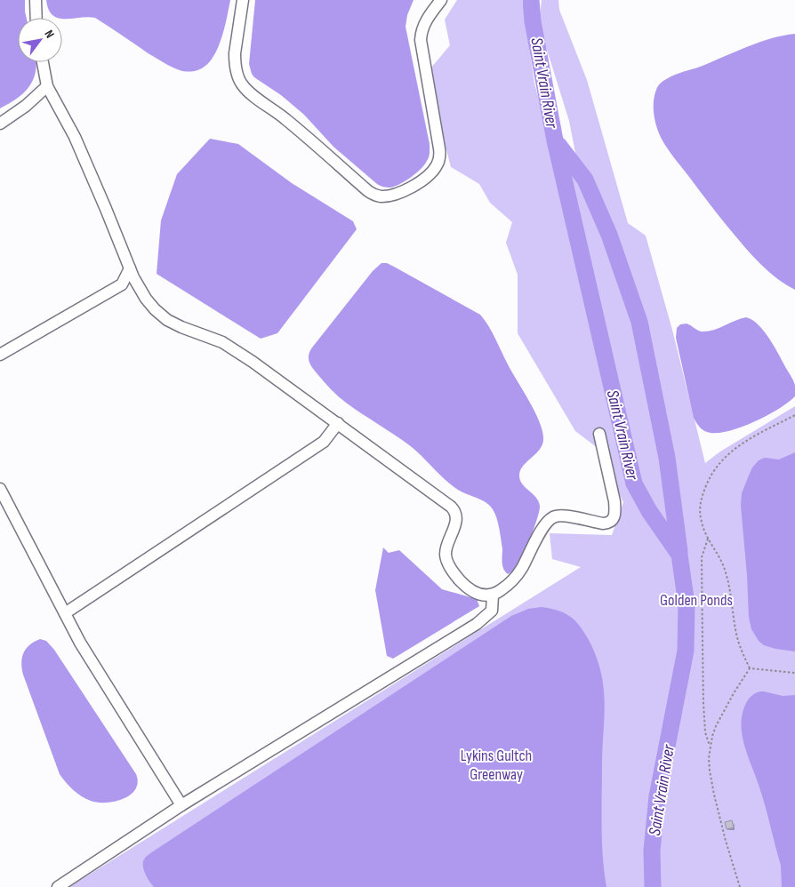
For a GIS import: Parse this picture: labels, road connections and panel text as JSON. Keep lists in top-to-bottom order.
{
  "water": ["Saint Vrain River"],
  "parks": ["Golden Ponds", "Lykins Gultch Greenway"],
  "north": "top right"
}
